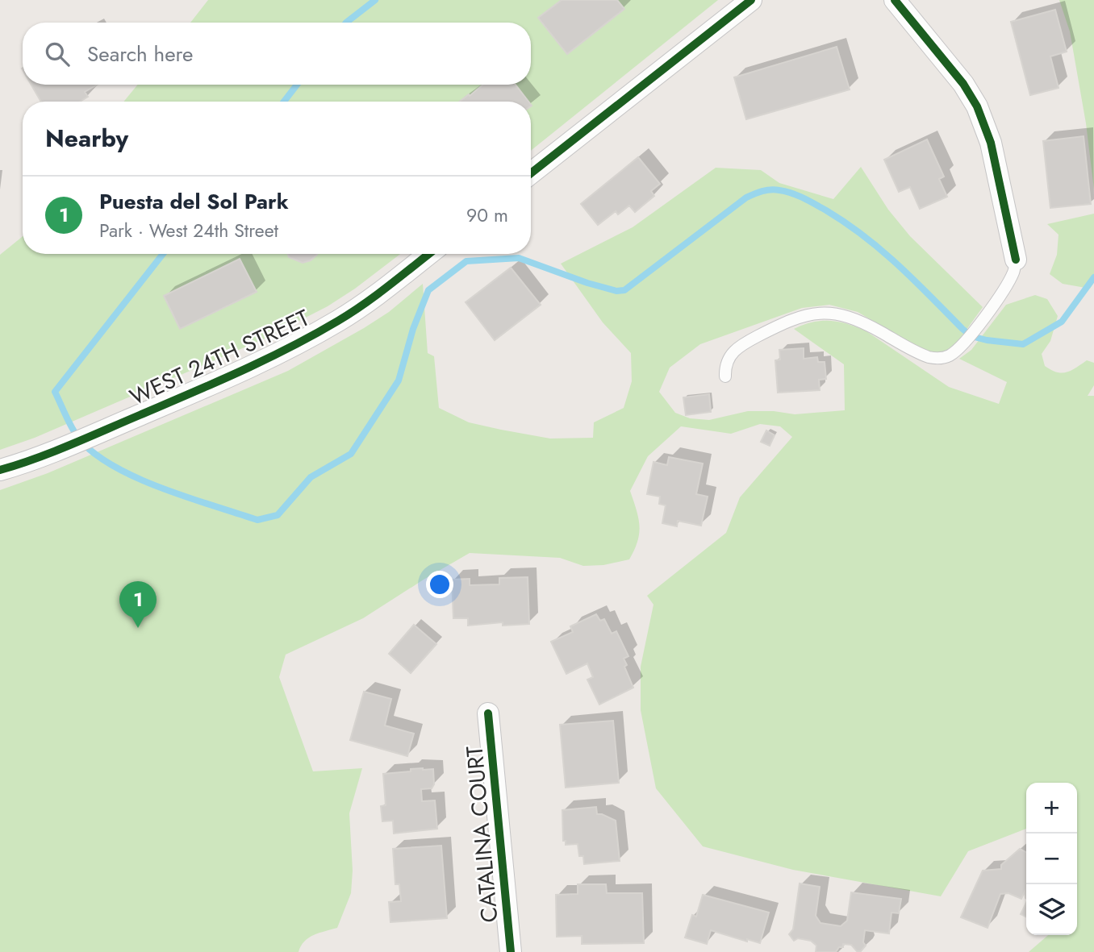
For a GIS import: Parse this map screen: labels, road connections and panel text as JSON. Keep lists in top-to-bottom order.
{
  "streets": {
    "street": ["WEST 24TH STREET", "CATALINA COURT"]
  },
  "page": {
    "search": "Search here",
    "heading": "Nearby",
    "list": [
      {
        "mark": "1",
        "name": "Puesta del Sol Park",
        "note": "Park · West 24th Street",
        "value": "90 m"
      }
    ],
    "pins": "1",
    "map_buttons": ["+", "−"]
  }
}
